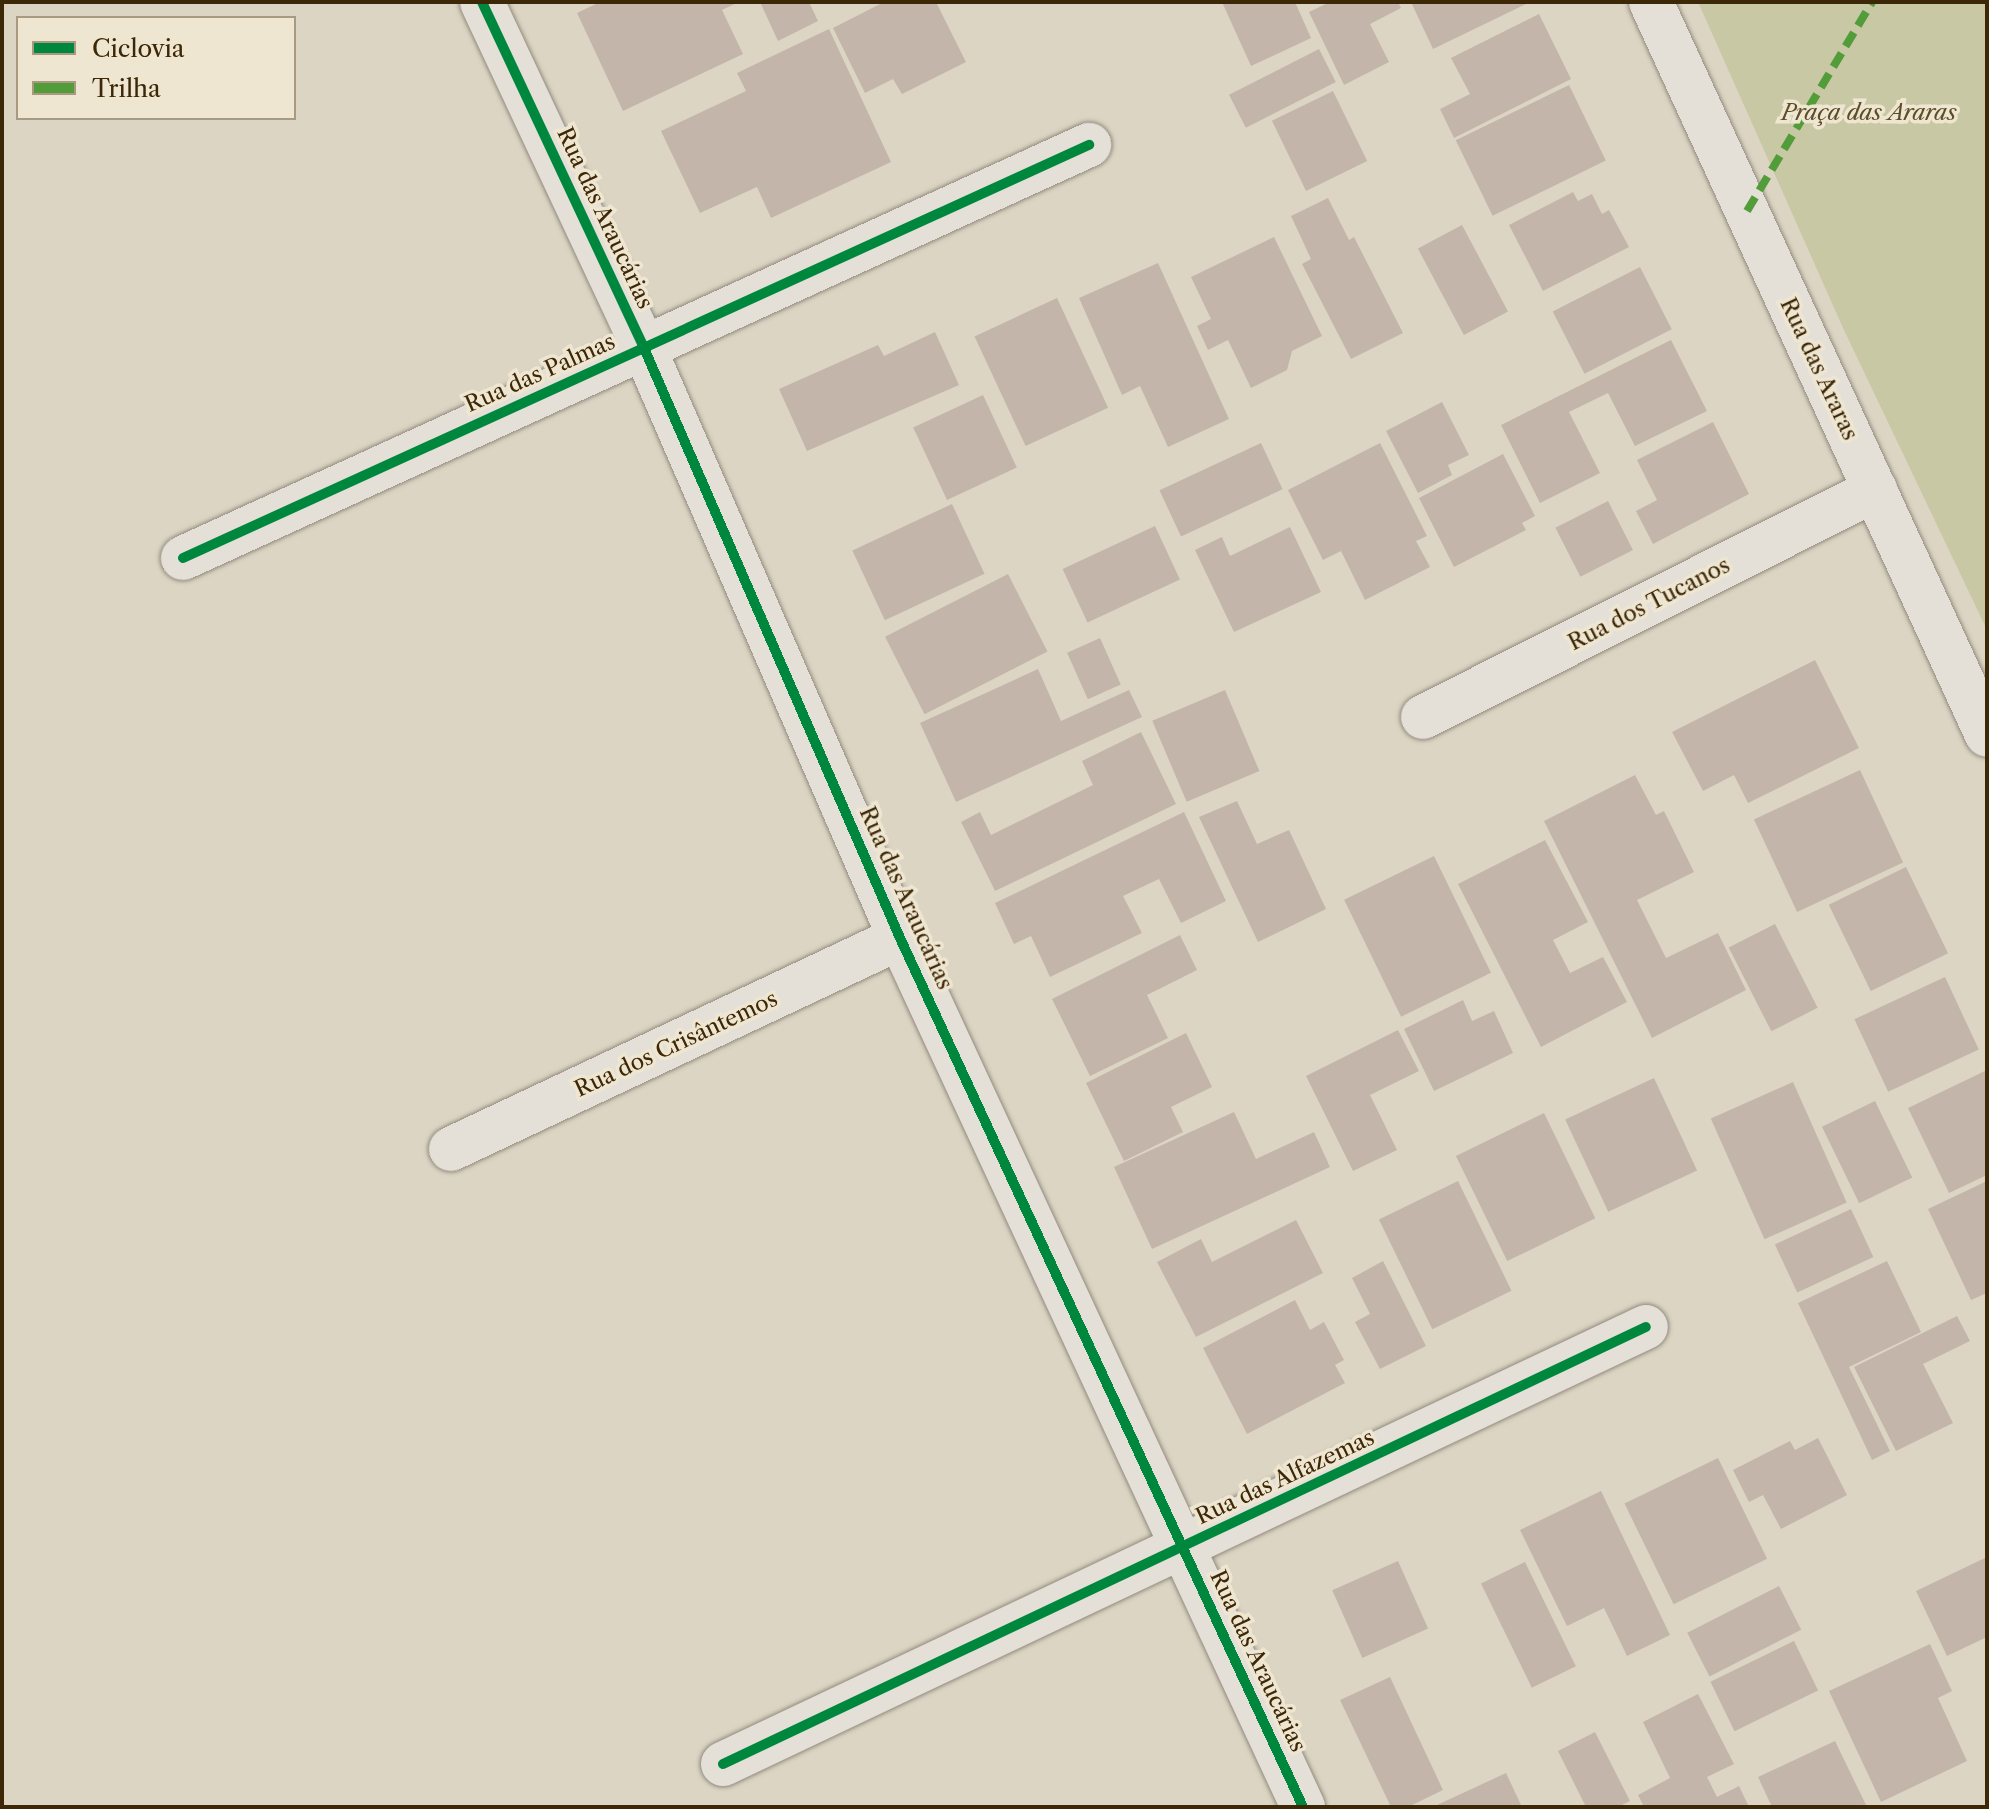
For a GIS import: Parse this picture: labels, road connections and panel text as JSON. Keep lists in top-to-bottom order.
{
  "streets": {
    "street": [
      "Rua das Araucárias",
      "Rua das Araras",
      "Rua das Palmas",
      "Rua dos Tucanos",
      "Rua dos Crisântemos",
      "Rua das Alfazemas"
    ]
  },
  "crossings": [
    ["Rua das Araucárias", "Rua das Palmas"],
    ["Rua das Araucárias", "Rua dos Crisântemos"],
    ["Rua das Araucárias", "Rua das Alfazemas"],
    ["Rua das Araras", "Rua dos Tucanos"]
  ],
  "parks": ["Praça das Araras"],
  "legend": ["Ciclovia", "Trilha"]
}
